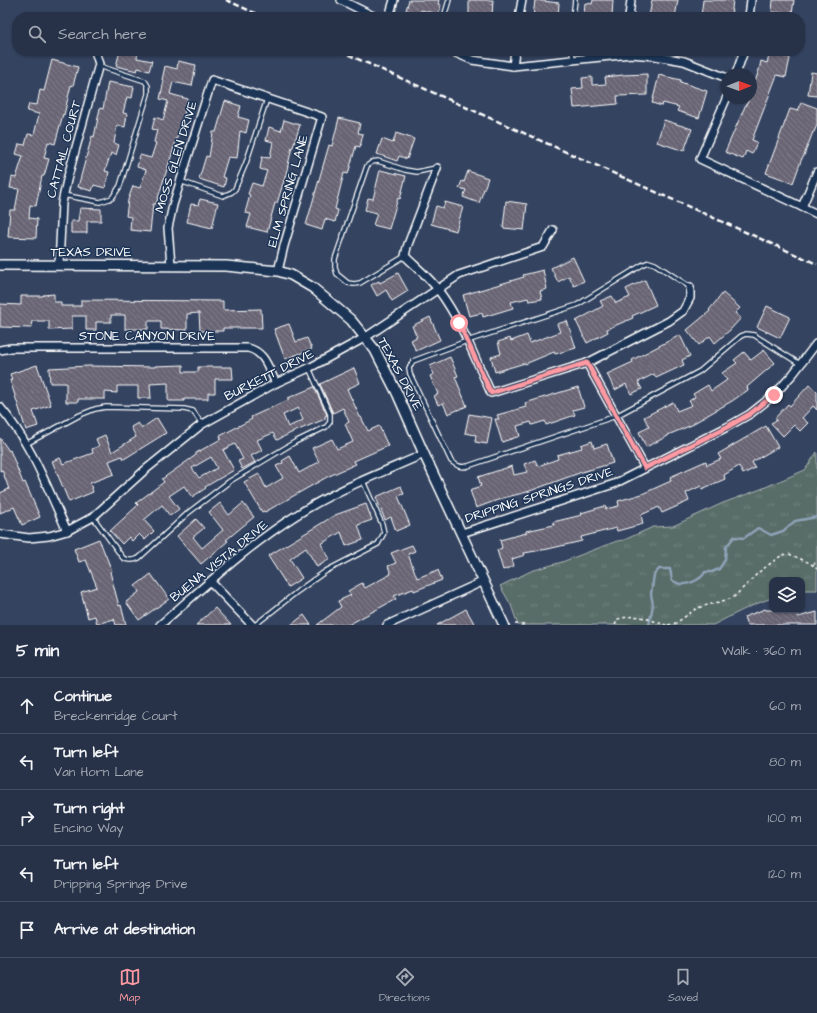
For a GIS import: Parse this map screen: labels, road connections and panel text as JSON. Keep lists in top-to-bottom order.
{
  "streets": {
    "street": [
      "CATTAIL COURT",
      "MOSS GLEN DRIVE",
      "ELM SPRING LANE",
      "TEXAS DRIVE",
      "STONE CANYON DRIVE",
      "BURKETT DRIVE",
      "DRIPPING SPRINGS DRIVE",
      "BUENA VISTA DRIVE"
    ]
  },
  "crossings": [
    ["CATTAIL COURT", "TEXAS DRIVE"],
    ["MOSS GLEN DRIVE", "ELM SPRING LANE"],
    ["MOSS GLEN DRIVE", "TEXAS DRIVE"],
    ["ELM SPRING LANE", "TEXAS DRIVE"],
    ["TEXAS DRIVE", "BURKETT DRIVE"],
    ["TEXAS DRIVE", "DRIPPING SPRINGS DRIVE"],
    ["TEXAS DRIVE", "BUENA VISTA DRIVE"],
    ["STONE CANYON DRIVE", "BURKETT DRIVE"]
  ],
  "north": "right",
  "page": {
    "search": "Search here",
    "heading": ["5 min", "Walk · 360 m"],
    "list": [
      ["Continue", "Breckenridge Court", "60 m"],
      ["Turn left", "Van Horn Lane", "80 m"],
      ["Turn right", "Encino Way", "100 m"],
      ["Turn left", "Dripping Springs Drive", "120 m"],
      "Arrive at destination"
    ],
    "nav": ["Map", "Directions", "Saved"]
  }
}
